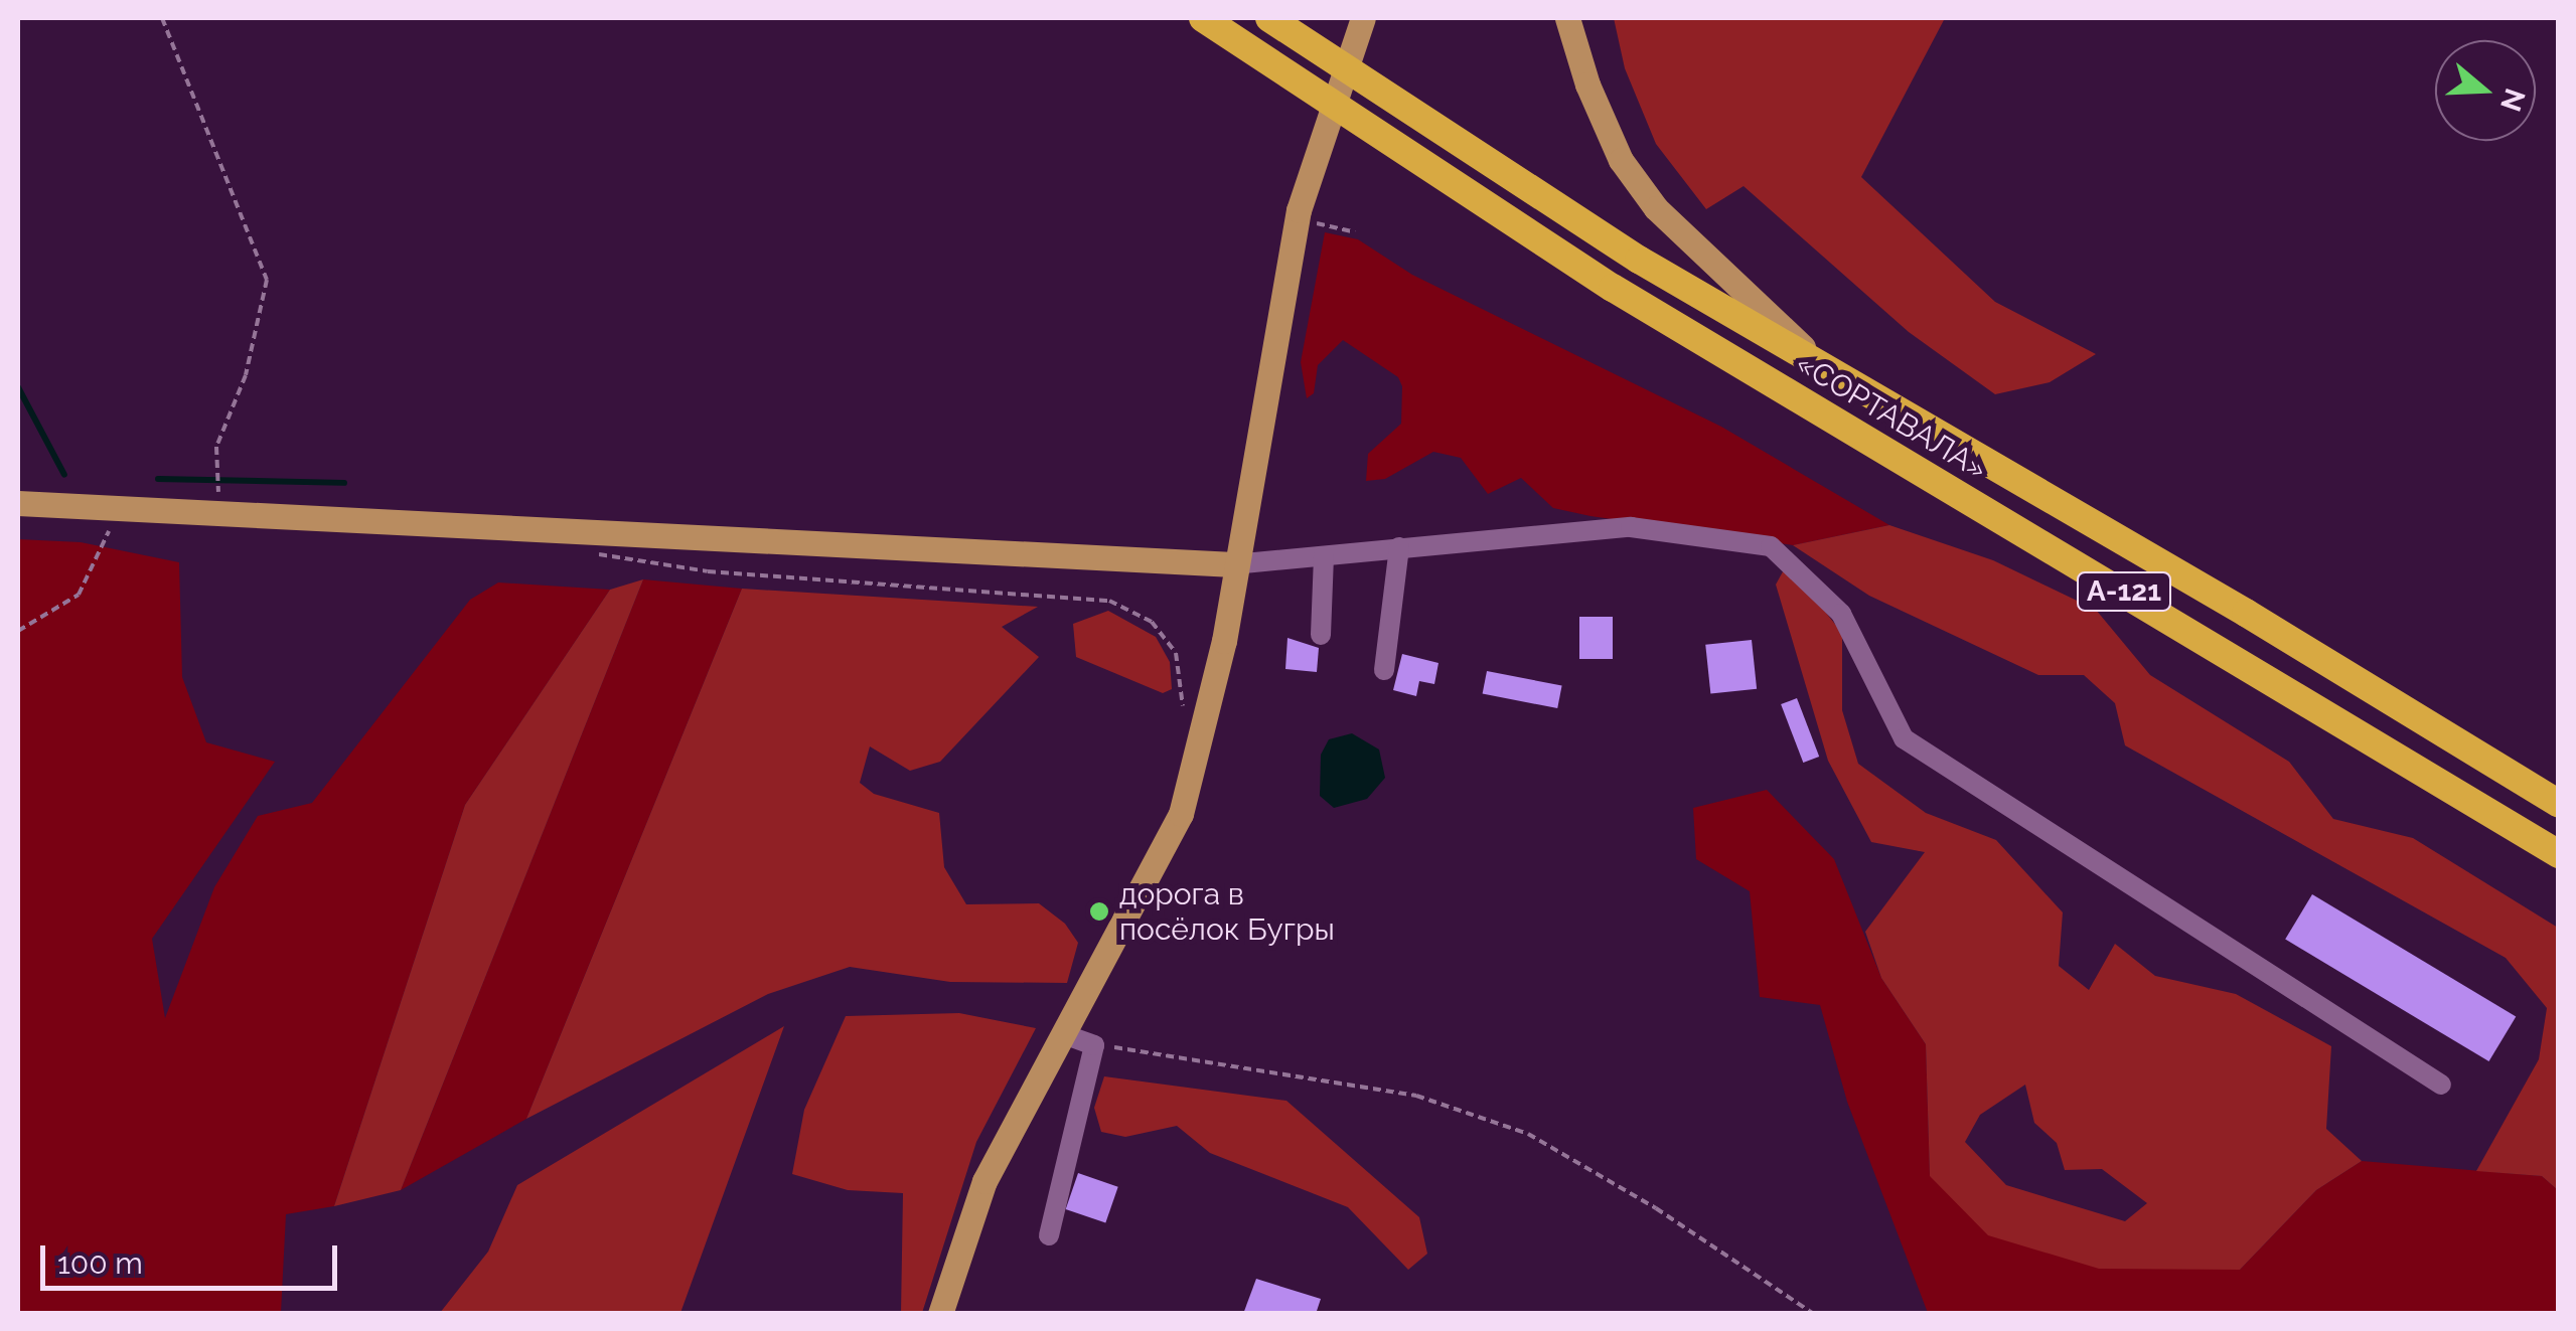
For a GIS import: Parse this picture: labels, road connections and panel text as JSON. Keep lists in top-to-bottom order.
{
  "streets": {
    "highway": ["«СОРТАВАЛА»", "А-121"]
  },
  "places": ["дорога в посёлок Бугры"],
  "scale_bar": "100 m",
  "north": "right"
}
